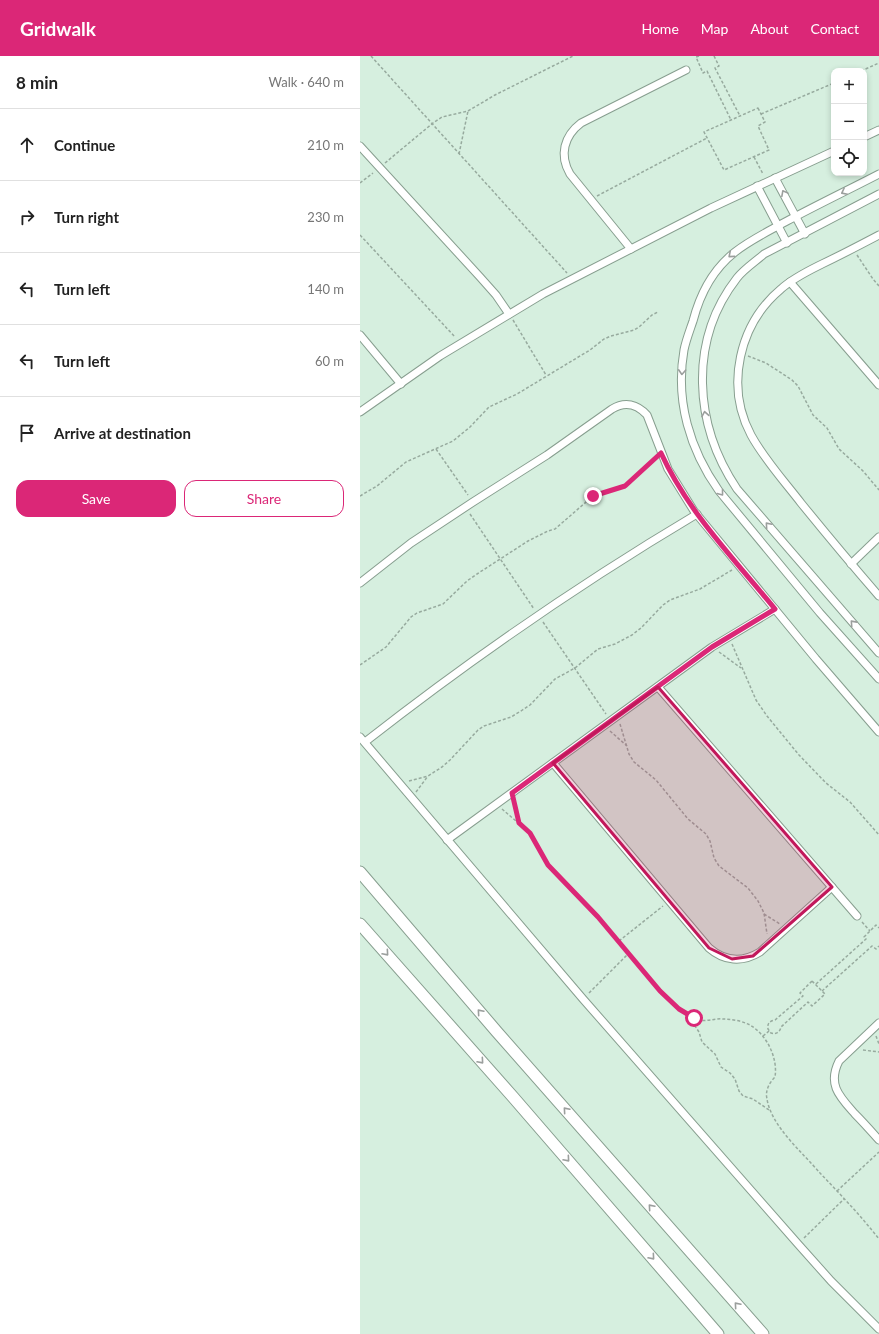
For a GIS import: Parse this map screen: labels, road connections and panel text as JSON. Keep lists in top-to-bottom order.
{
  "page": {
    "header": "Gridwalk",
    "nav": [
      "Home",
      "Map",
      "About",
      "Contact"
    ],
    "heading": ["8 min", "Walk · 640 m"],
    "map_buttons": ["+", "−"],
    "list": [
      ["Continue", "210 m"],
      ["Turn right", "230 m"],
      ["Turn left", "140 m"],
      ["Turn left", "60 m"],
      "Arrive at destination"
    ],
    "buttons": ["Save", "Share"]
  }
}
